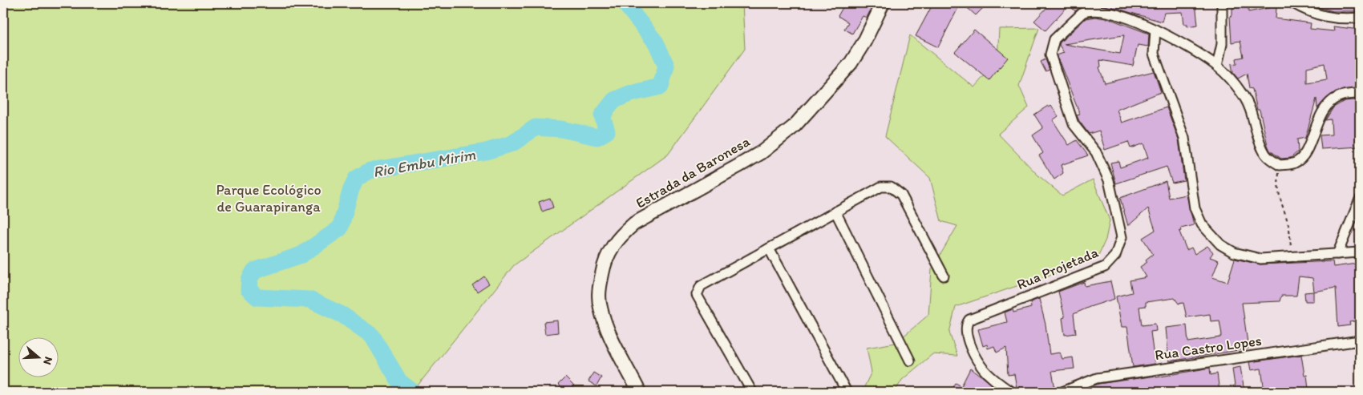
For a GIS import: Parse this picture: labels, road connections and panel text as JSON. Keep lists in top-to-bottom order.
{
  "streets": {
    "main road": ["Estrada da Baronesa"],
    "street": ["Rua Projetada", "Rua Castro Lopes"]
  },
  "water": ["Rio Embu Mirim"],
  "parks": ["Parque Ecológico de Guarapiranga"],
  "north": "right"
}
